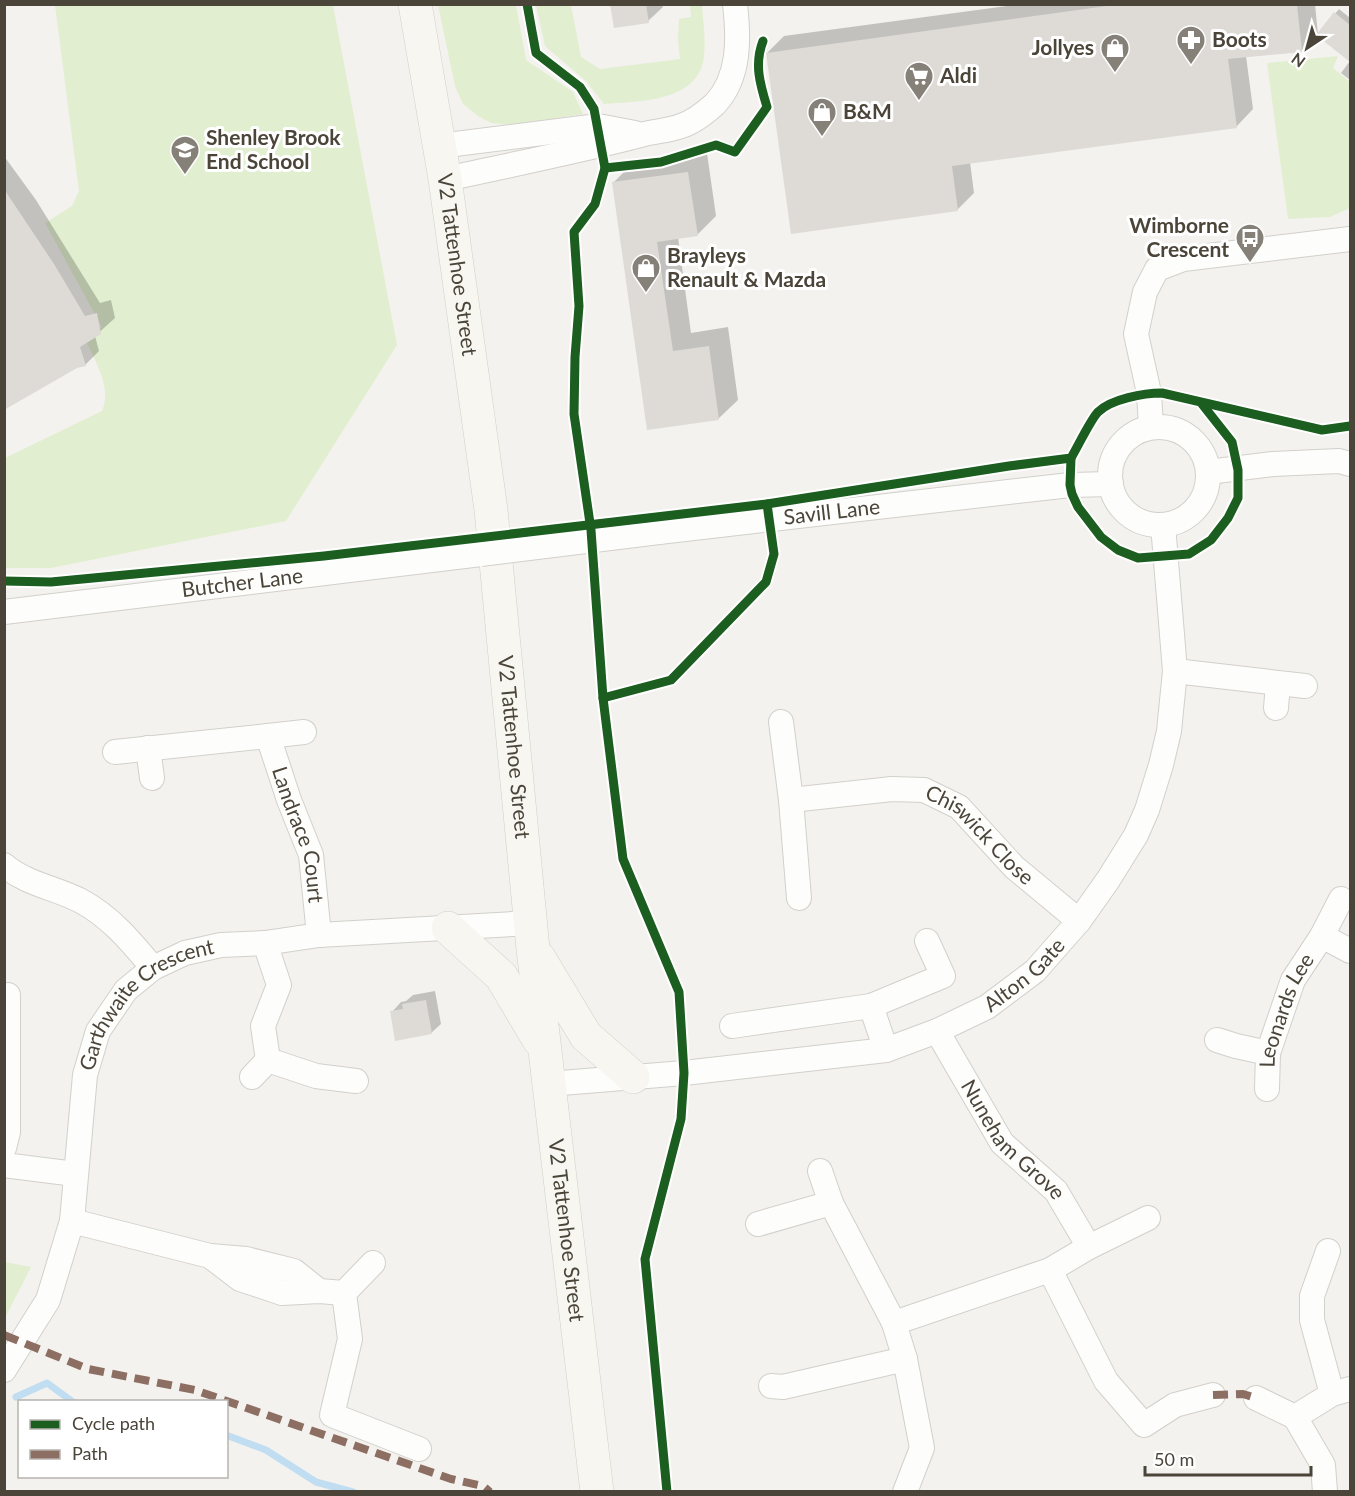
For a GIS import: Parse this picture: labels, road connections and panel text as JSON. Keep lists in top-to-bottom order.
{
  "streets": {
    "street": [
      "V2 Tattenhoe Street",
      "Savill Lane",
      "Butcher Lane",
      "Landrace Court",
      "Chiswick Close",
      "Alton Gate",
      "Leonards Lee",
      "Garthwaite Crescent",
      "Nuneham Grove"
    ]
  },
  "crossings": [
    ["V2 Tattenhoe Street", "Alton Gate"],
    ["V2 Tattenhoe Street", "Garthwaite Crescent"],
    ["Savill Lane", "Butcher Lane"],
    ["Savill Lane", "Alton Gate"],
    ["Landrace Court", "Garthwaite Crescent"],
    ["Chiswick Close", "Alton Gate"],
    ["Alton Gate", "Nuneham Grove"]
  ],
  "places": {
    "pharmacy": ["Boots"],
    "shop": ["Jollyes", "B&M", "Brayleys Renault & Mazda"],
    "supermarket": ["Aldi"],
    "school or university": ["Shenley Brook End School"],
    "bus stop": ["Wimborne Crescent"]
  },
  "legend": ["Cycle path", "Path"],
  "scale_bar": "50 m",
  "north": "bottom left"
}
